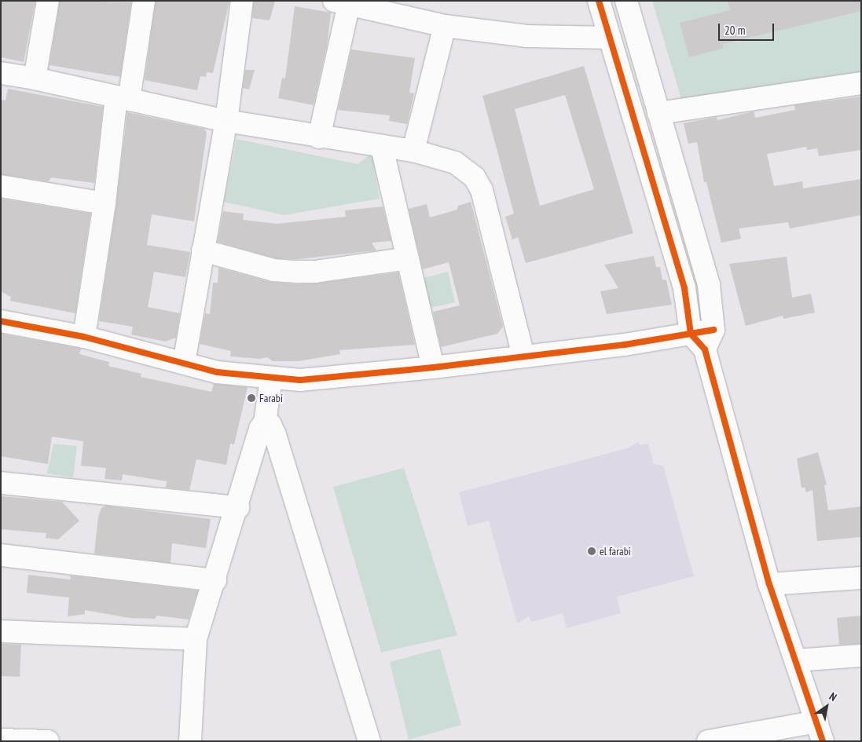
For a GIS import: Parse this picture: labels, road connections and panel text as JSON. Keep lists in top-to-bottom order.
{
  "places": ["Farabi", "el farabi"],
  "scale_bar": "20 m",
  "north": "top right"
}
